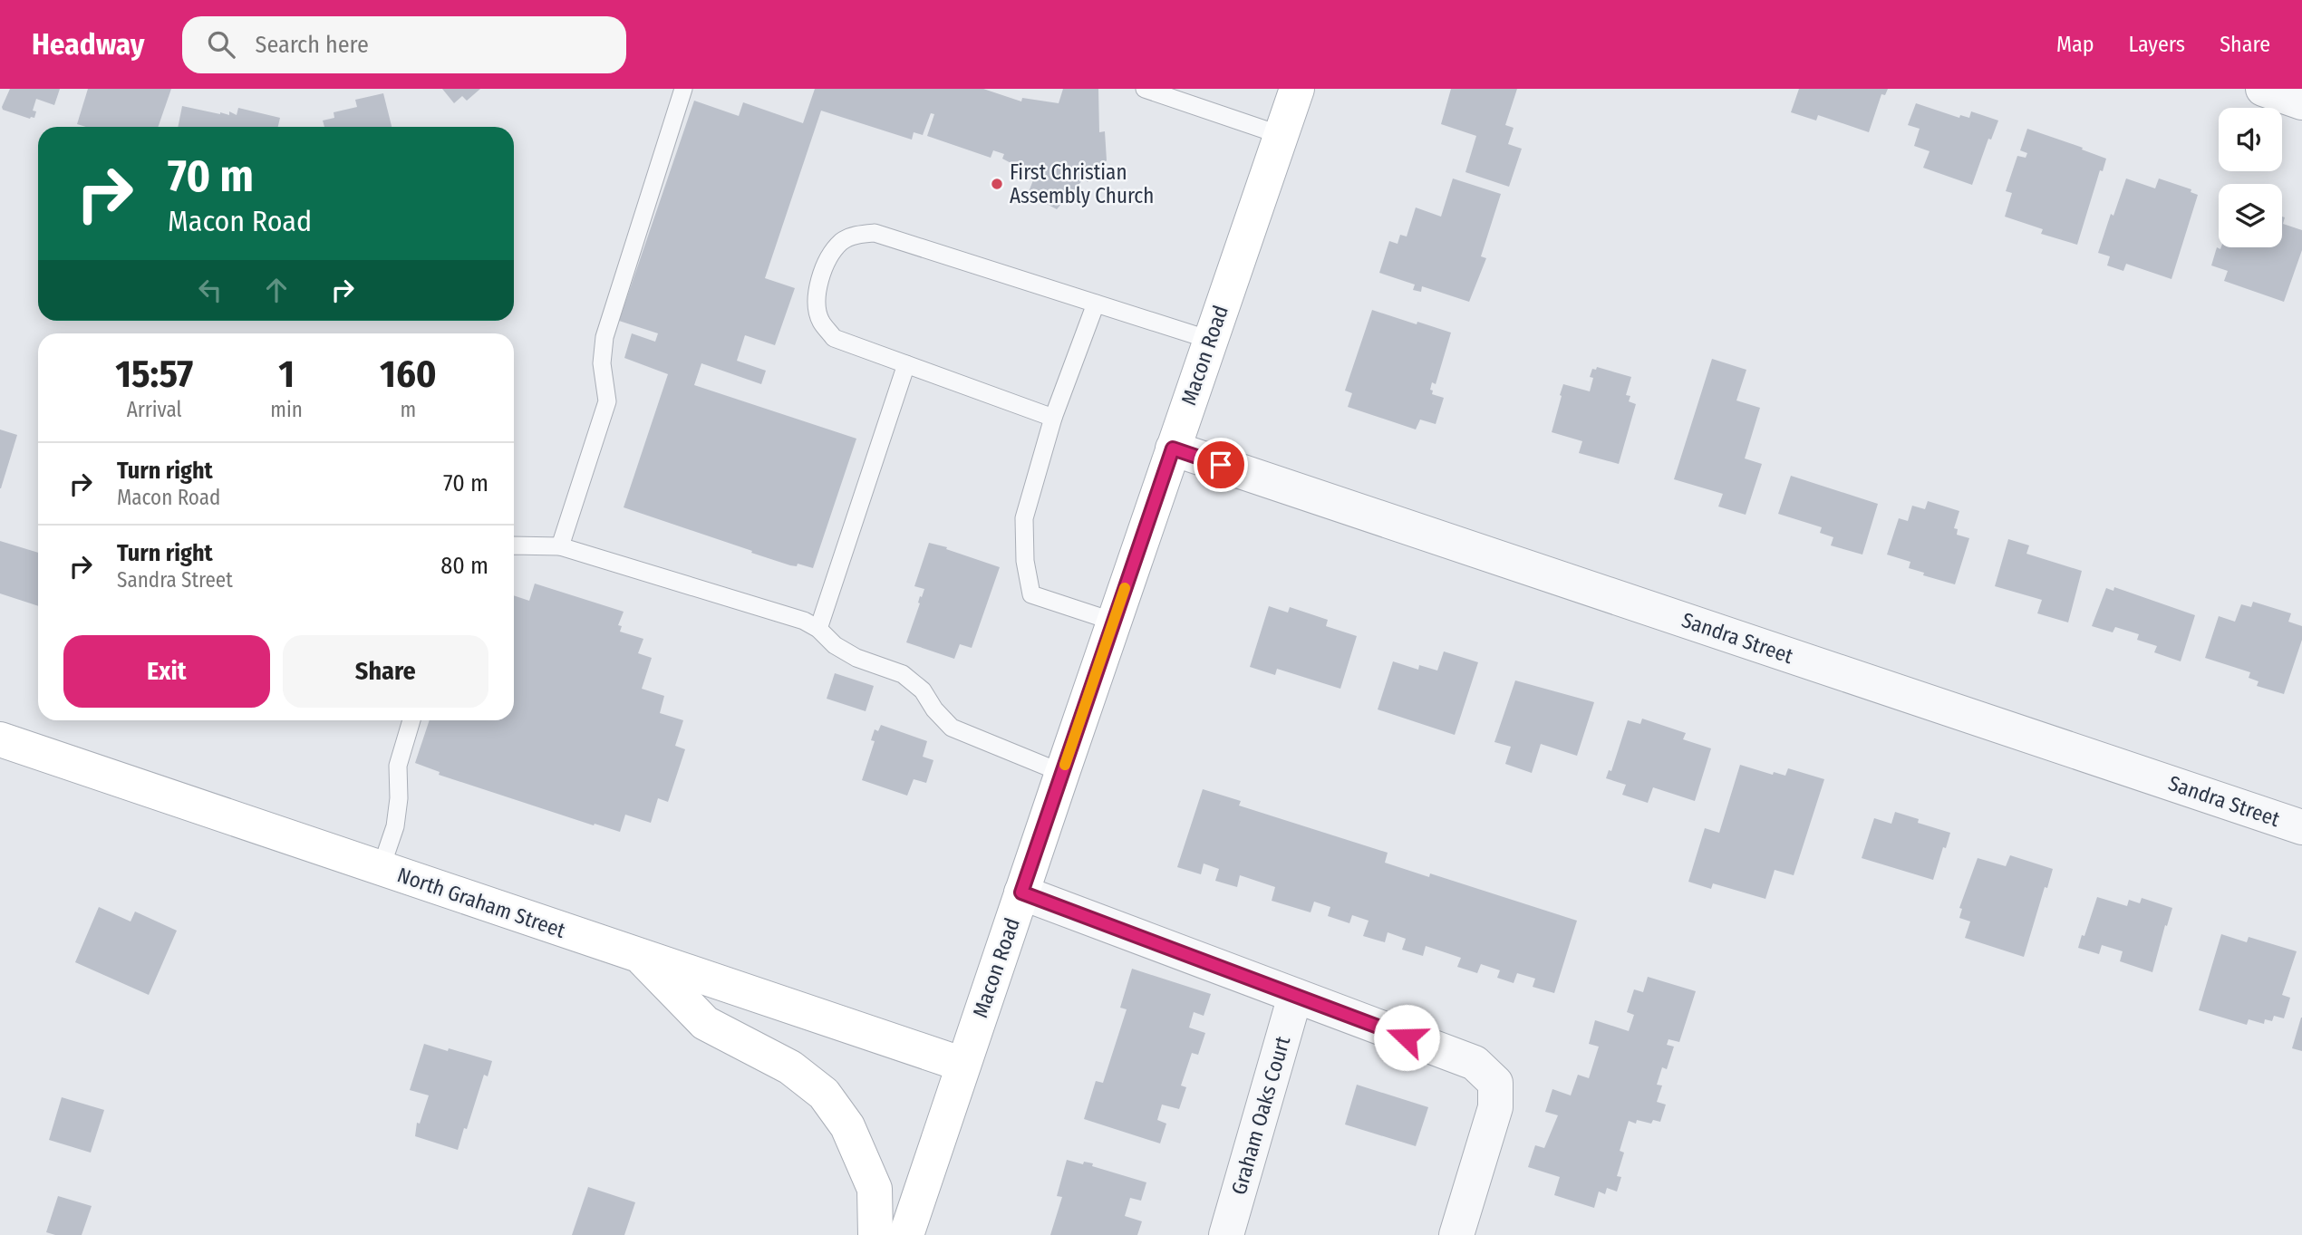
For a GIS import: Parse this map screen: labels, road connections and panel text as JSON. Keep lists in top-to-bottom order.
{
  "streets": {
    "main road": ["Macon Road", "North Graham Street"],
    "street": ["Sandra Street", "Graham Oaks Court"]
  },
  "crossings": [
    ["Macon Road", "Sandra Street"],
    ["Macon Road", "North Graham Street"]
  ],
  "places": ["First Christian Assembly Church"],
  "page": {
    "header": "Headway",
    "search": "Search here",
    "nav": ["Map", "Layers", "Share"],
    "turn": ["70 m", "Macon Road"],
    "eta": [
      "15:57",
      "Arrival",
      "1",
      "min",
      "160",
      "m"
    ],
    "list": [
      {
        "name": "Turn right",
        "note": "Macon Road",
        "value": "70 m"
      },
      {
        "name": "Turn right",
        "note": "Sandra Street",
        "value": "80 m"
      }
    ],
    "buttons": ["Exit", "Share"]
  }
}
